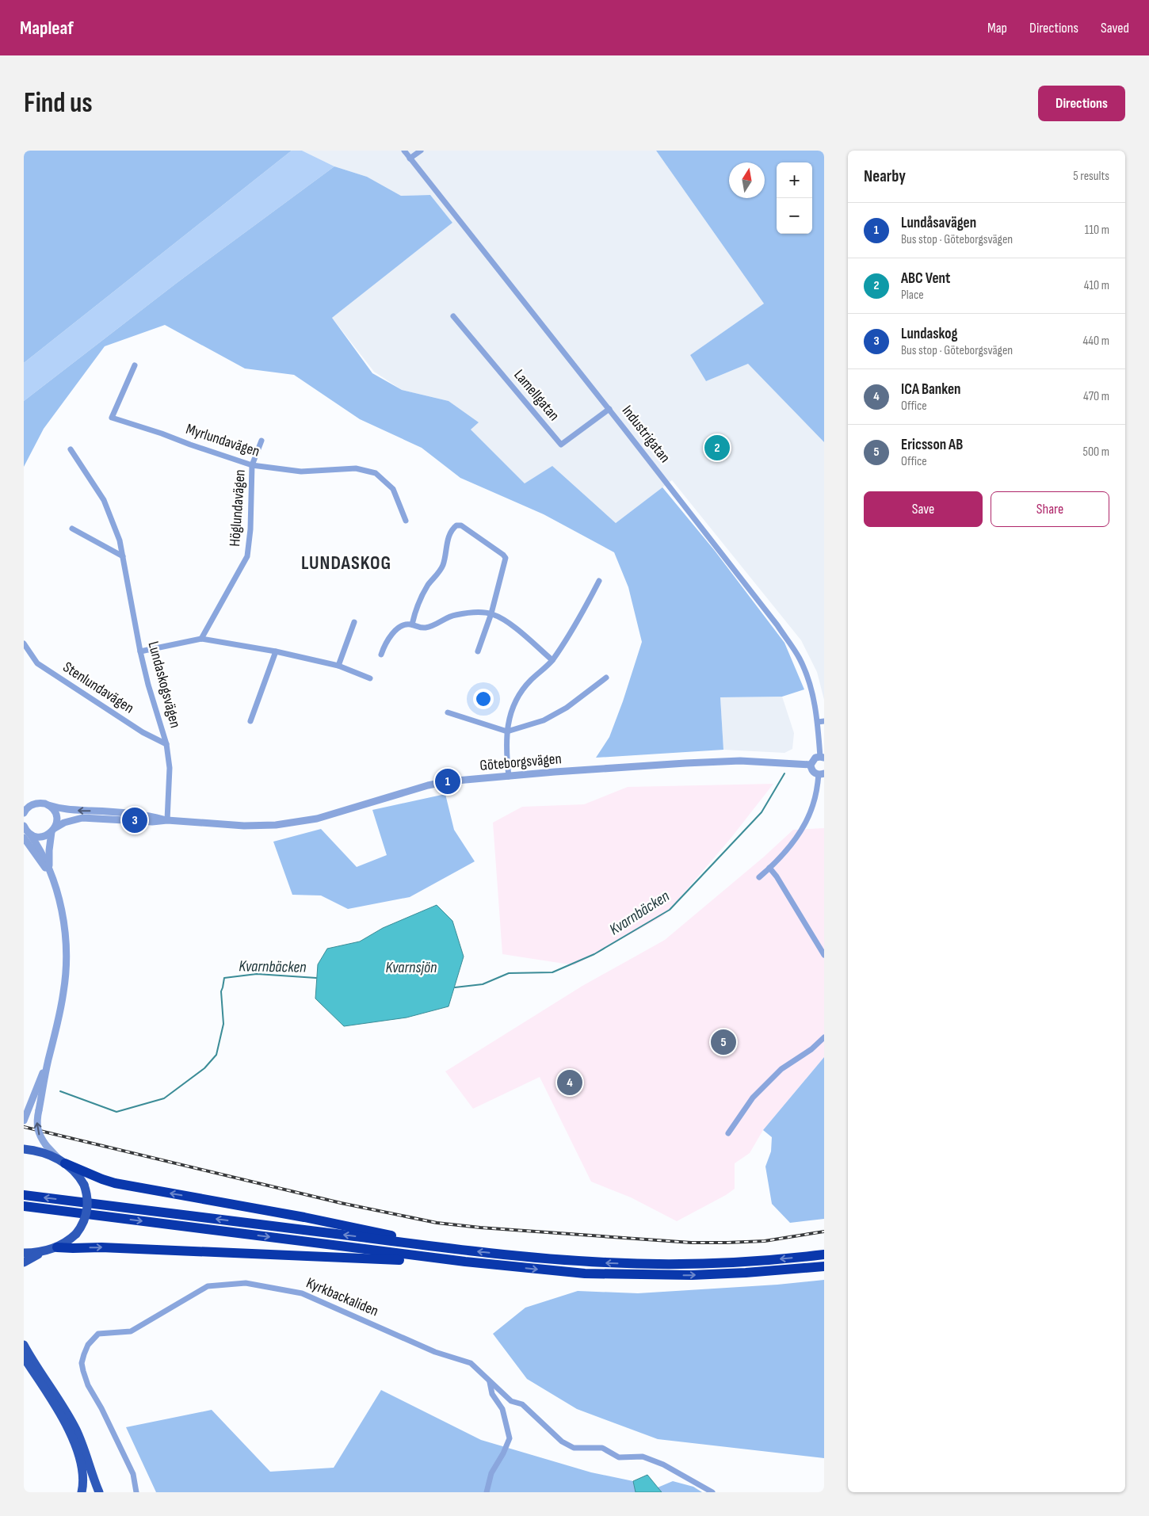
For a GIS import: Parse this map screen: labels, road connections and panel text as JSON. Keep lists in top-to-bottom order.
{
  "streets": {
    "street": [
      "Lamellgatan",
      "Industrigatan",
      "Myrlundavägen",
      "Höglundavägen",
      "Lundaskogsvägen",
      "Stenlundavägen",
      "Göteborgsvägen",
      "Kyrkbackaliden"
    ]
  },
  "crossings": [
    ["Lamellgatan", "Industrigatan"],
    ["Myrlundavägen", "Höglundavägen"],
    ["Lundaskogsvägen", "Stenlundavägen"],
    ["Lundaskogsvägen", "Göteborgsvägen"]
  ],
  "districts": ["LUNDASKOG"],
  "water": ["Kvarnbäcken", "Kvarnsjön"],
  "north": "top",
  "page": {
    "header": "Mapleaf",
    "nav": ["Map", "Directions", "Saved"],
    "buttons": [
      "Directions",
      ["Save", "Share"]
    ],
    "title": "Find us",
    "heading": ["Nearby", "5 results"],
    "map_buttons": ["+", "−"],
    "list": [
      {
        "mark": "1",
        "name": "Lundåsavägen",
        "note": "Bus stop · Göteborgsvägen",
        "value": "110 m"
      },
      {
        "mark": "2",
        "name": "ABC Vent",
        "note": "Place",
        "value": "410 m"
      },
      {
        "mark": "3",
        "name": "Lundaskog",
        "note": "Bus stop · Göteborgsvägen",
        "value": "440 m"
      },
      {
        "mark": "4",
        "name": "ICA Banken",
        "note": "Office",
        "value": "470 m"
      },
      {
        "mark": "5",
        "name": "Ericsson AB",
        "note": "Office",
        "value": "500 m"
      }
    ],
    "pins": [
      "2",
      "1",
      "3",
      "5",
      "4"
    ]
  }
}
